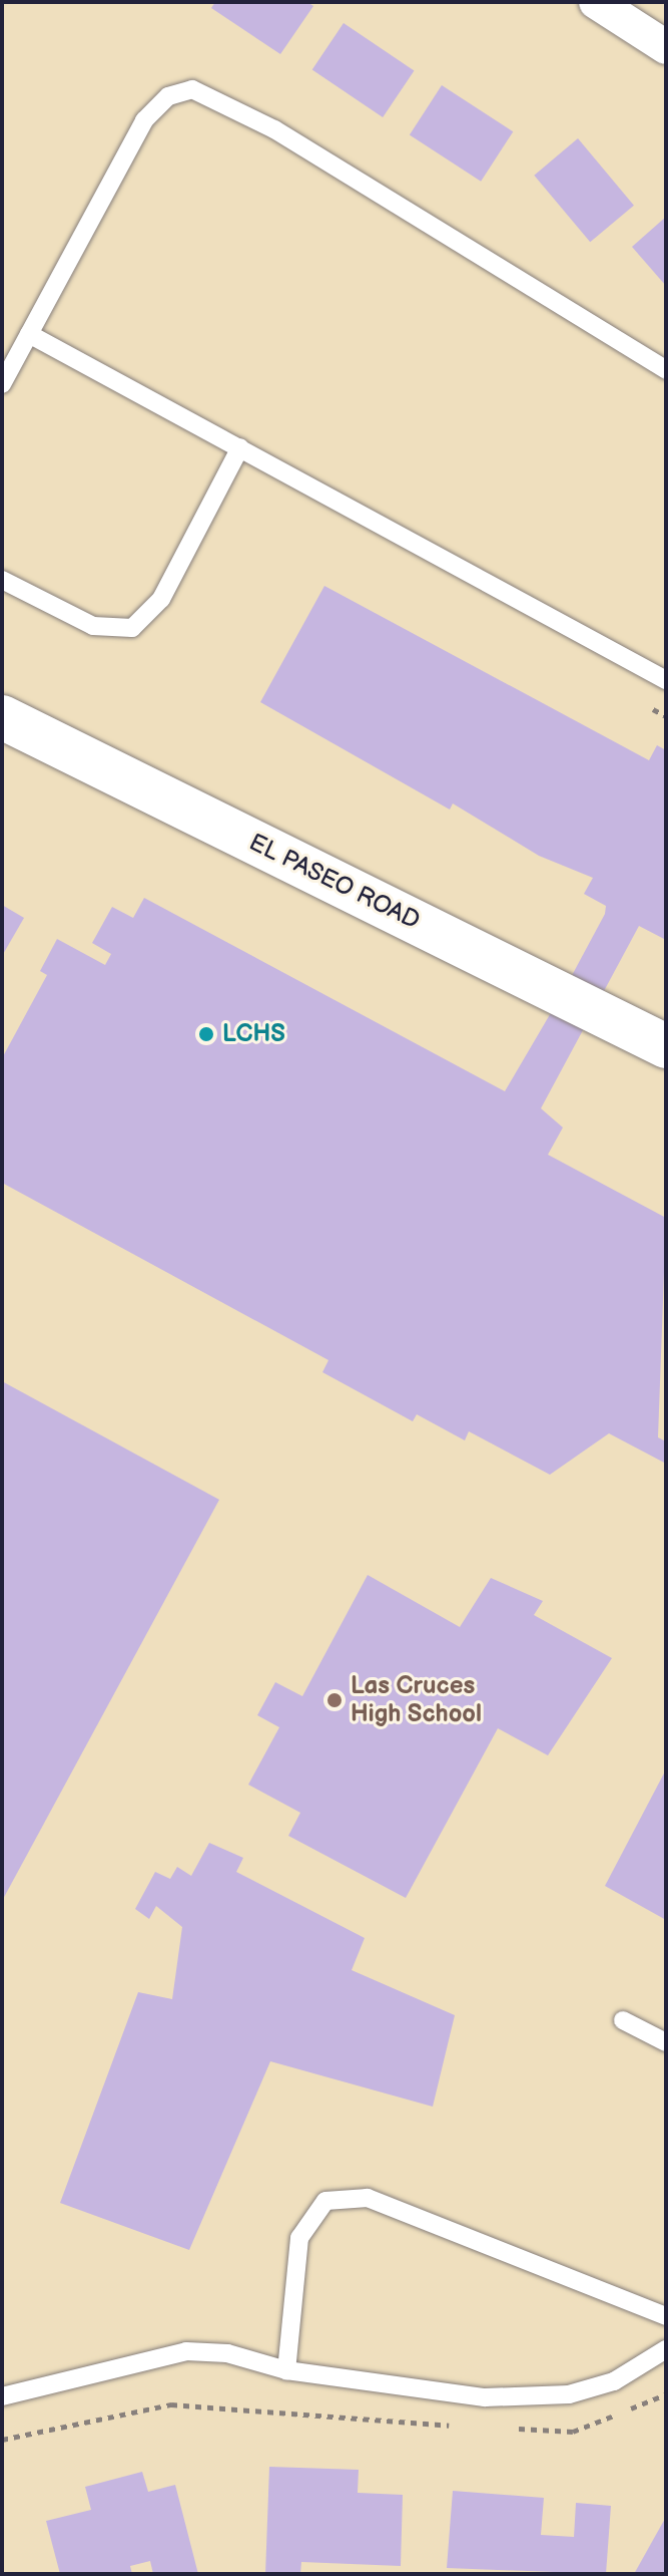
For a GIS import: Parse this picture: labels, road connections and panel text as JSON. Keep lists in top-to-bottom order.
{
  "streets": {
    "main road": ["EL PASEO ROAD"]
  },
  "places": ["LCHS", "Las Cruces High School"]
}
